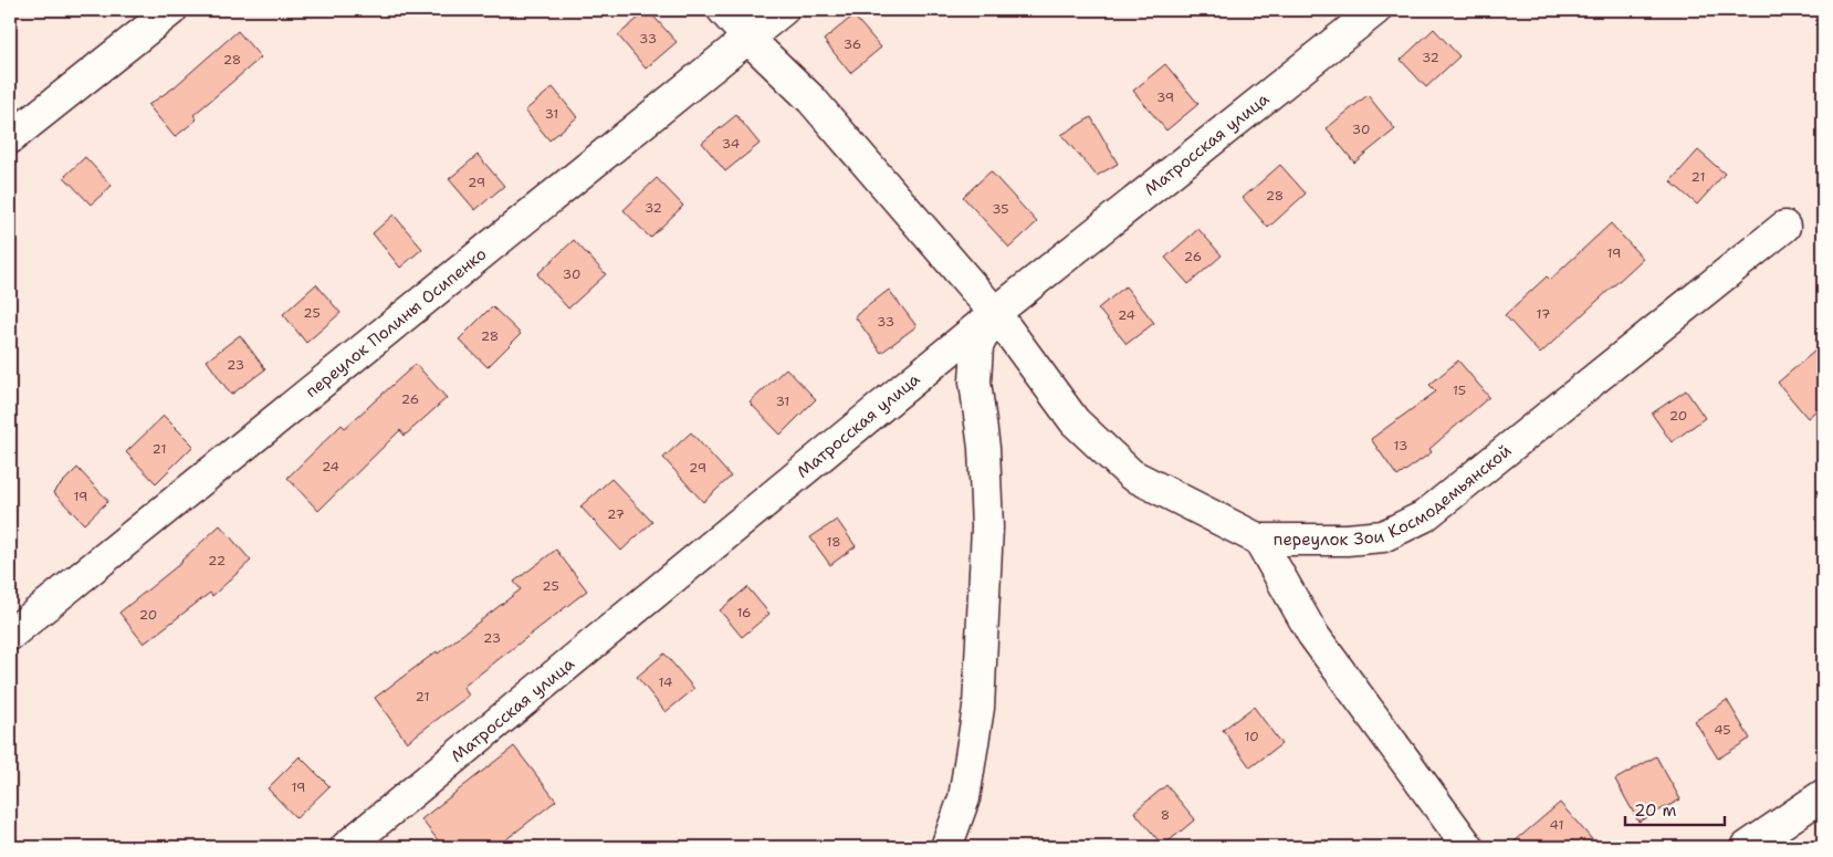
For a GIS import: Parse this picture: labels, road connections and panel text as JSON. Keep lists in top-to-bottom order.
{
  "streets": {
    "street": ["Матросская улица", "переулок Полины Осипенко", "переулок Зои Космодемьянской"]
  },
  "house_numbers": [
    "33",
    "36",
    "32",
    "28",
    "39",
    "31",
    "30",
    "34",
    "21",
    "29",
    "28",
    "32",
    "35",
    "19",
    "26",
    "30",
    "25",
    "17",
    "24",
    "33",
    "28",
    "23",
    "15",
    "26",
    "31",
    "20",
    "13",
    "21",
    "24",
    "29",
    "19",
    "27",
    "18",
    "22",
    "25",
    "16",
    "20",
    "23",
    "14",
    "21",
    "45",
    "10",
    "19",
    "8",
    "41"
  ],
  "scale_bar": "20 m"
}
